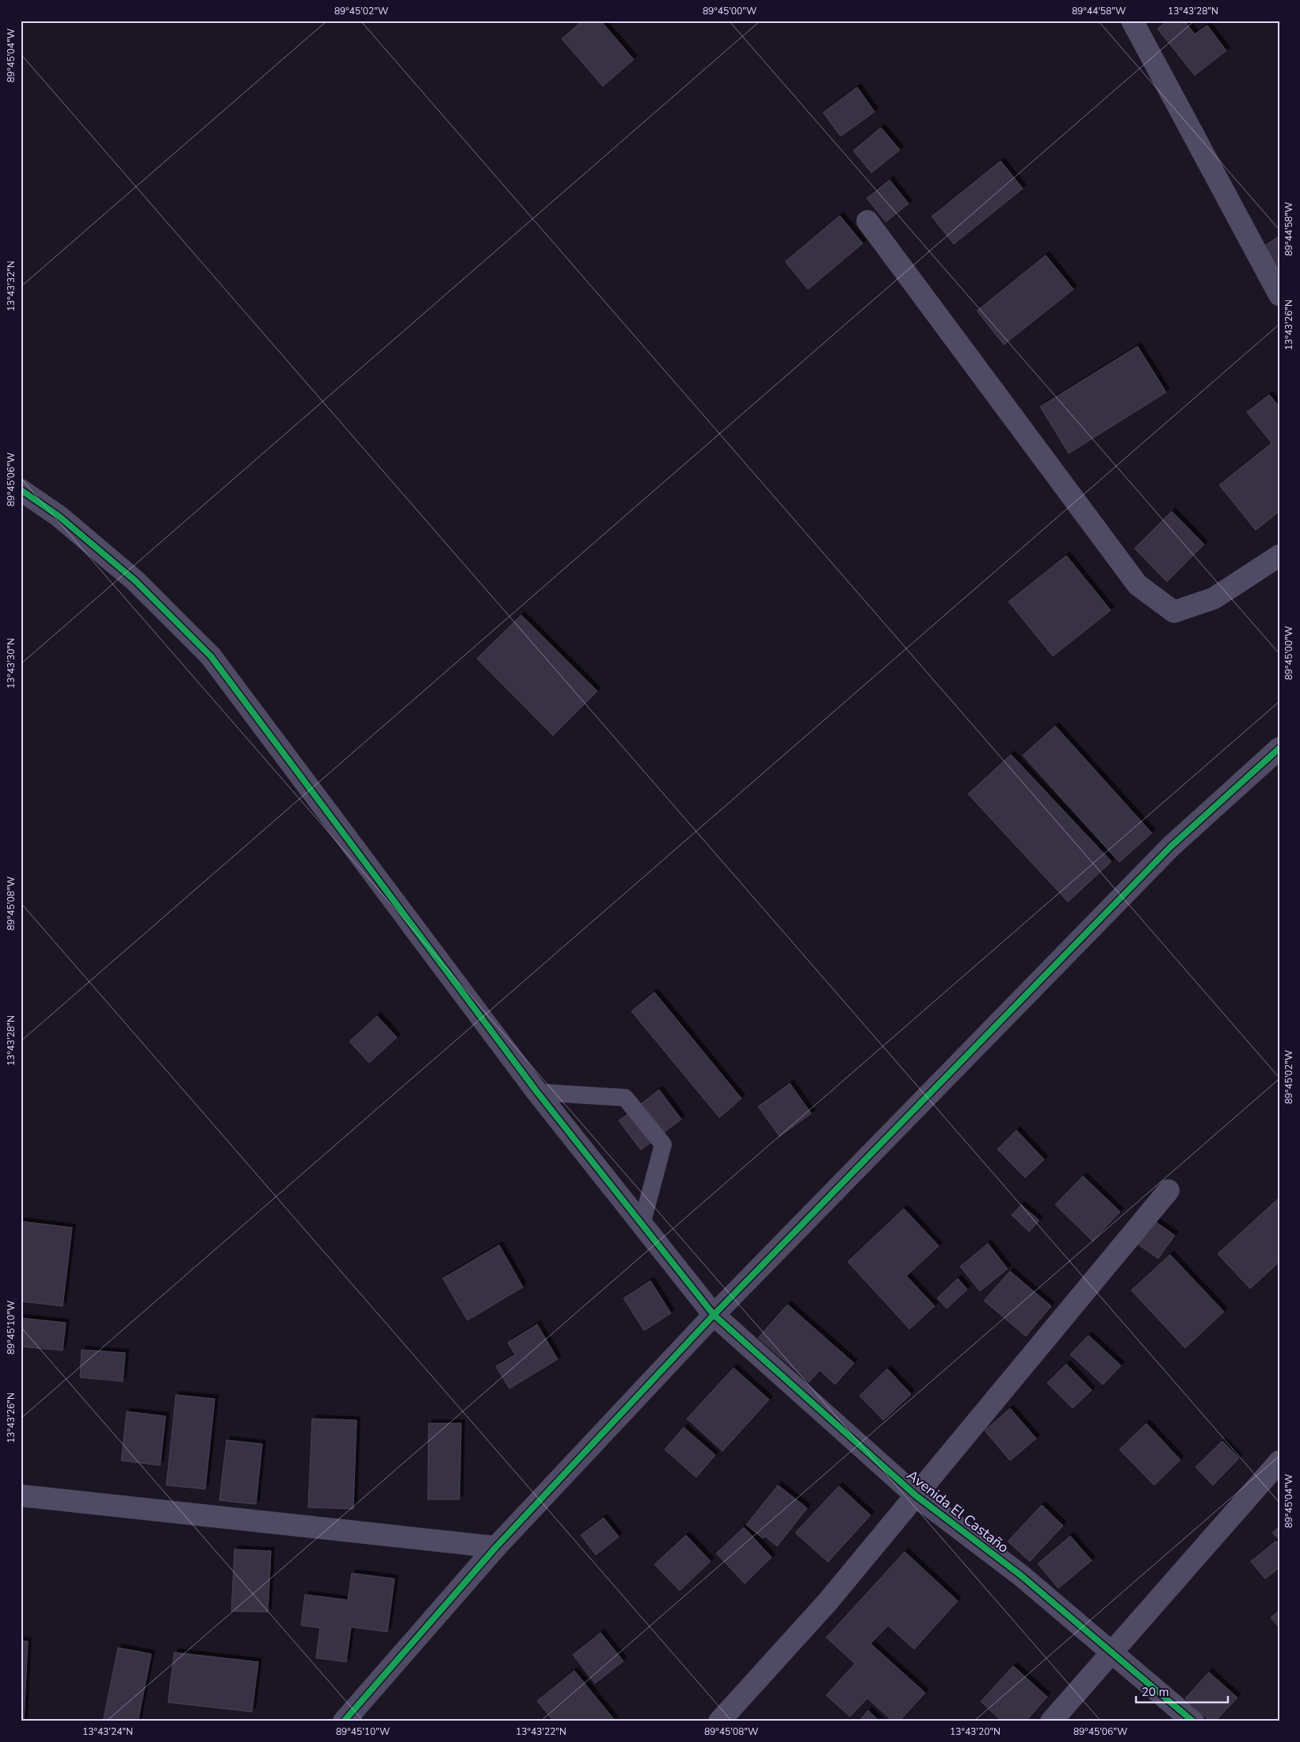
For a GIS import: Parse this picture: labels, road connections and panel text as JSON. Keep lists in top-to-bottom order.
{
  "streets": {
    "street": ["Avenida El Castaño"]
  },
  "scale_bar": "20 m",
  "coordinates": [
    "89°45'02\"W",
    "89°45'00\"W",
    "89°44'58\"W",
    "13°43'28\"N",
    "89°45'04\"W",
    "13°43'32\"N",
    "13°43'26\"N",
    "89°45'06\"W",
    "13°43'30\"N",
    "89°45'08\"W",
    "89°45'10\"W",
    "13°43'24\"N",
    "13°43'22\"N",
    "13°43'20\"N"
  ]
}
